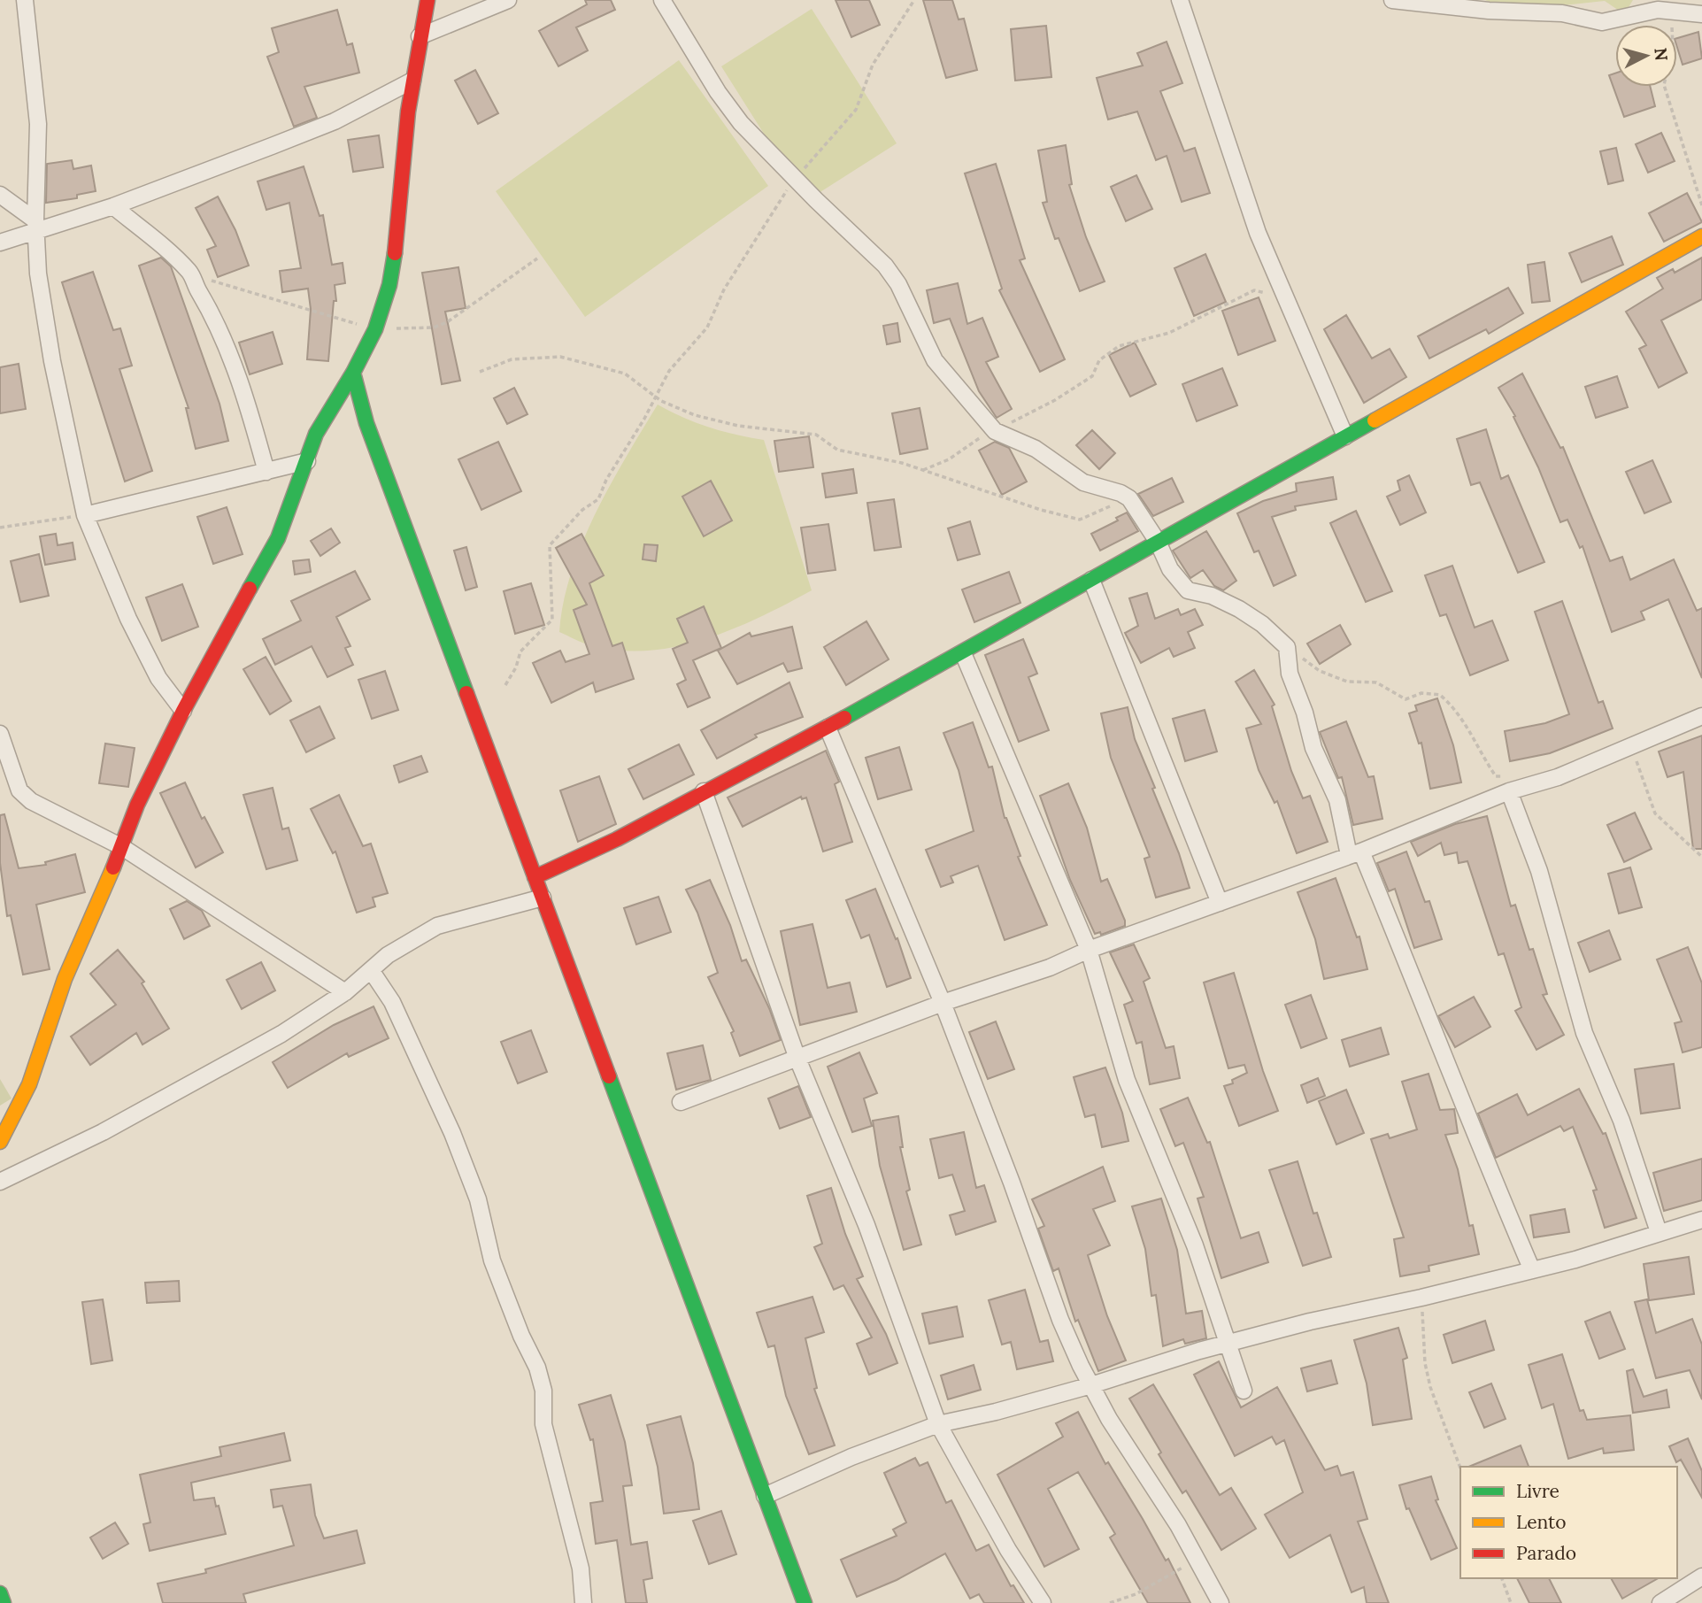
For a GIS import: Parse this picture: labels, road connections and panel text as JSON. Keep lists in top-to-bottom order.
{
  "legend": ["Livre", "Lento", "Parado"],
  "north": "right"
}
